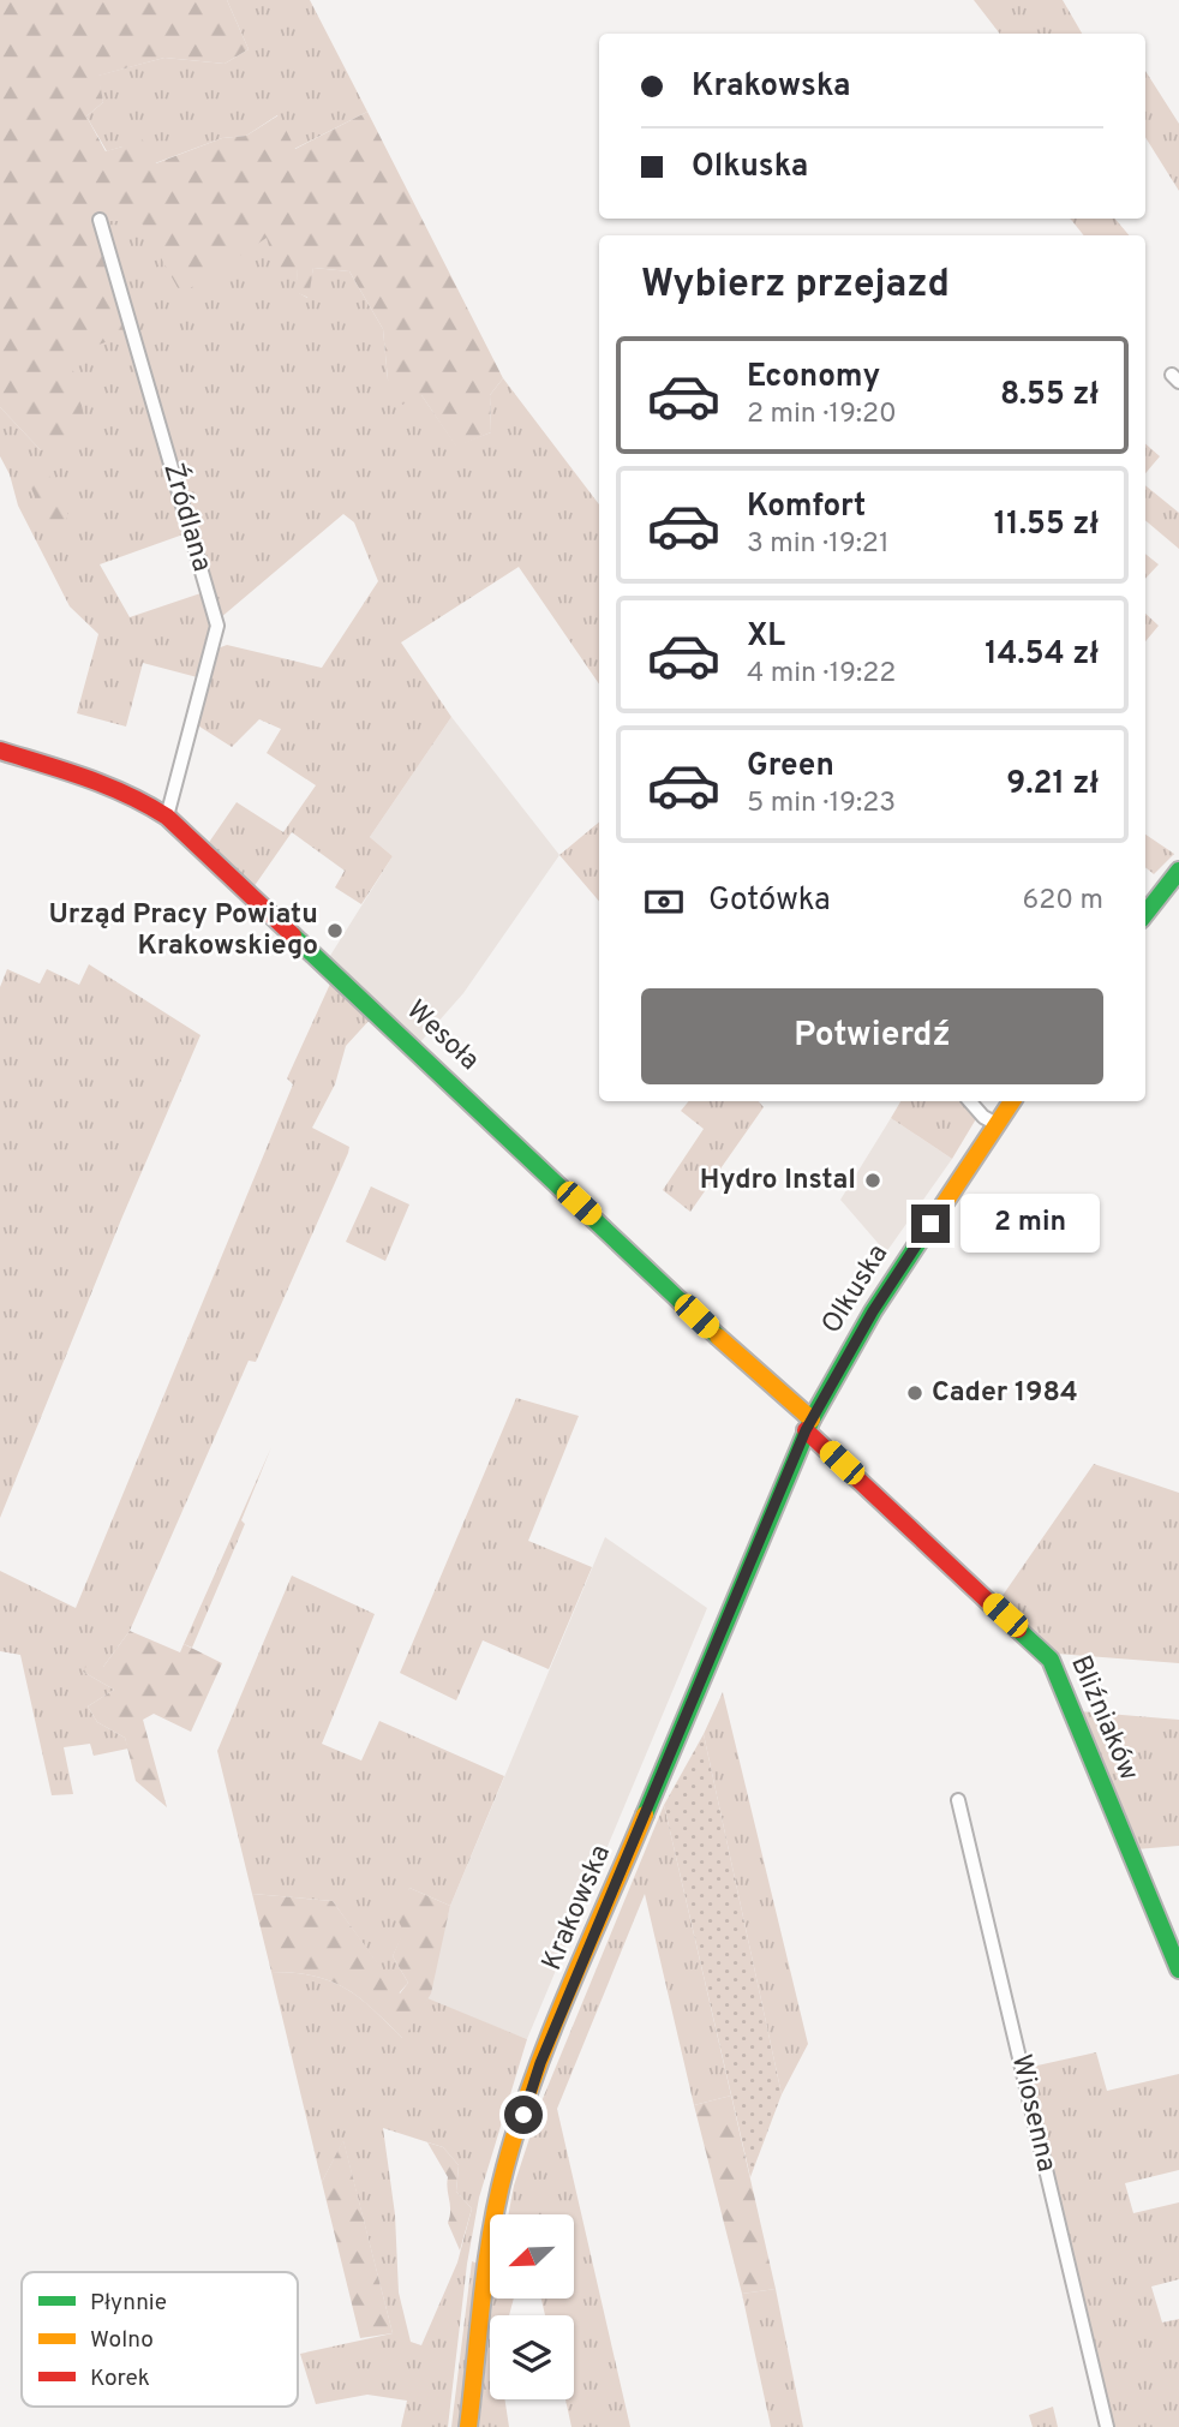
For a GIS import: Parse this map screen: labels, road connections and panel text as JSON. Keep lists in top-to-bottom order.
{
  "streets": {
    "street": [
      "Źródlana",
      "Wesoła",
      "Olkuska",
      "Bliźniaków",
      "Krakowska",
      "Wiosenna"
    ]
  },
  "crossings": [
    ["Źródlana", "Wesoła"],
    ["Wesoła", "Olkuska"],
    ["Wesoła", "Bliźniaków"],
    ["Wesoła", "Krakowska"],
    ["Olkuska", "Bliźniaków"],
    ["Olkuska", "Krakowska"],
    ["Bliźniaków", "Krakowska"]
  ],
  "places": ["Urząd Pracy Powiatu Krakowskiego", "Hydro Instal", "Cader 1984"],
  "legend": ["Płynnie", "Wolno", "Korek"],
  "north": "bottom left",
  "page": {
    "banner": ["Krakowska", "Olkuska"],
    "heading": "Wybierz przejazd",
    "list": [
      {
        "name": "Economy",
        "note": "2 min · 19:20",
        "value": "8.55 zł"
      },
      {
        "name": "Komfort",
        "note": "3 min · 19:21",
        "value": "11.55 zł"
      },
      {
        "name": "XL",
        "note": "4 min · 19:22",
        "value": "14.54 zł"
      },
      {
        "name": "Green",
        "note": "5 min · 19:23",
        "value": "9.21 zł"
      }
    ],
    "pay": ["Gotówka", "620 m"],
    "buttons": "Potwierdź",
    "bubble": "2 min"
  }
}
